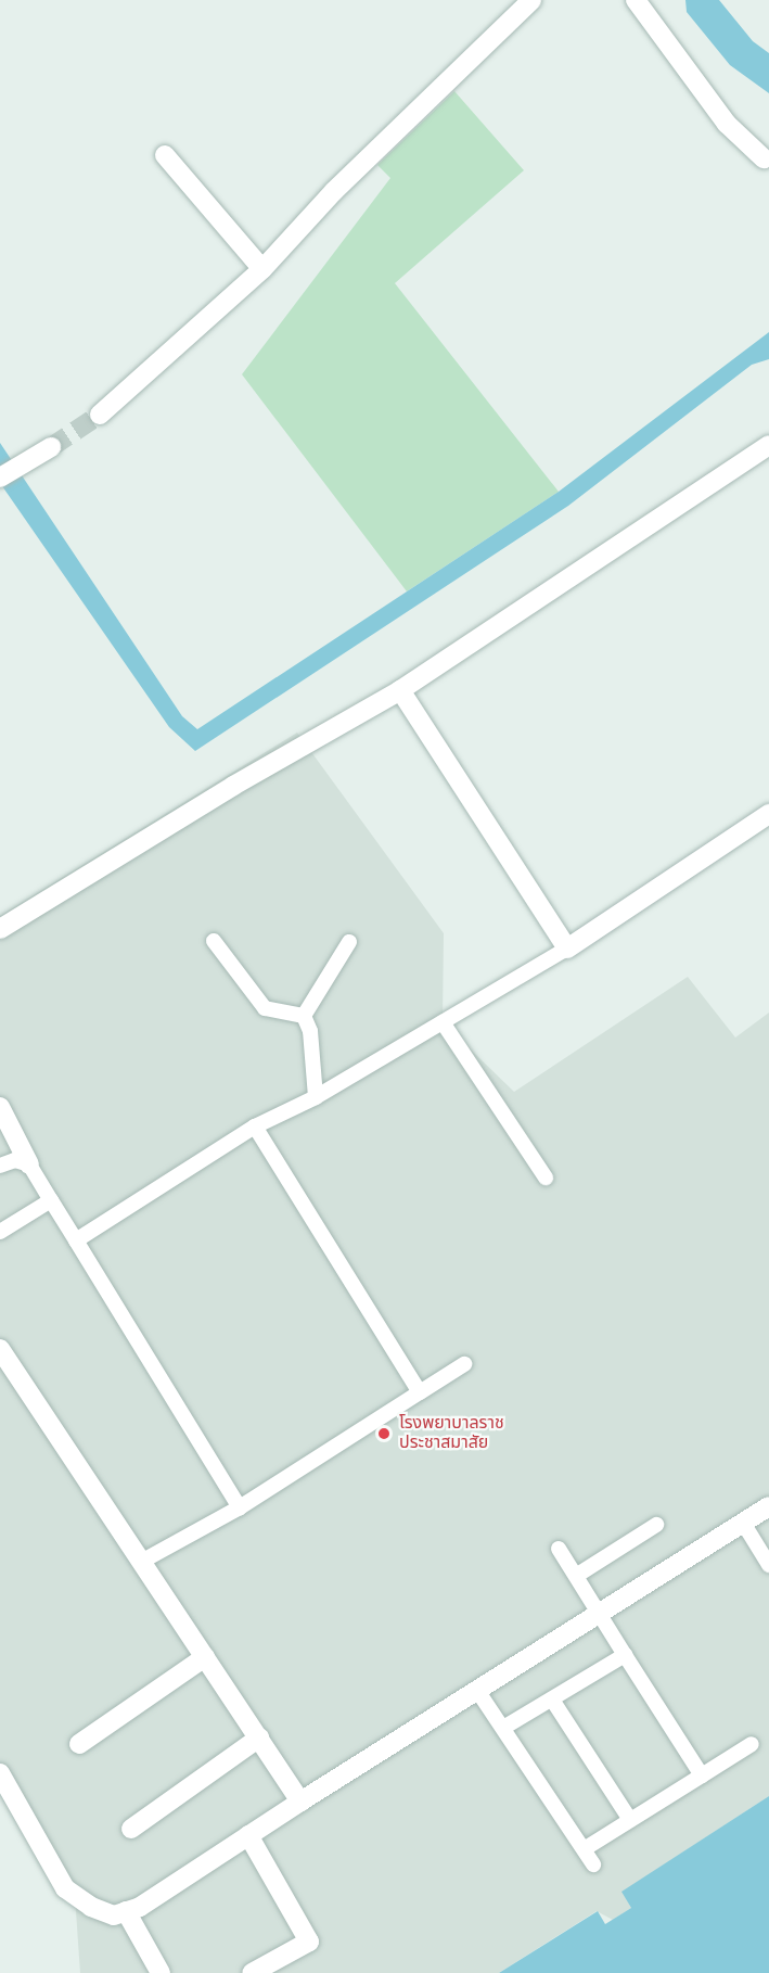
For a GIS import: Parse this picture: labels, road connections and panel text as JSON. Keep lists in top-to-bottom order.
{
  "places": ["โรงพยาบาลราช ประชาสมาสัย"]
}
